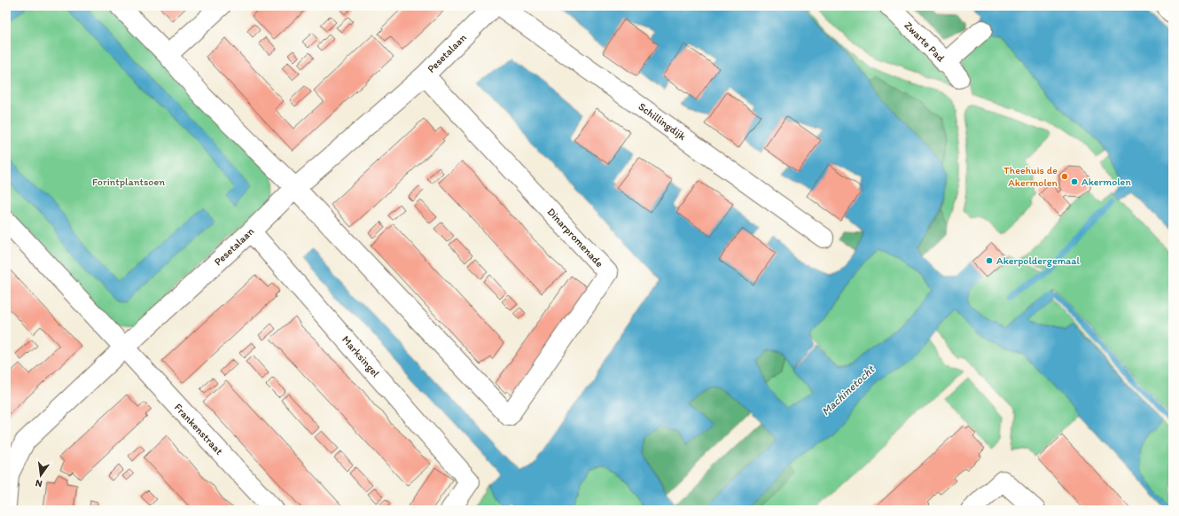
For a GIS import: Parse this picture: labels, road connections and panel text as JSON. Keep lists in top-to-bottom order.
{
  "streets": {
    "street": [
      "Zwarte Pad",
      "Pesetalaan",
      "Schillingdijk",
      "Dinarpromenade",
      "Marksingel",
      "Frankenstraat"
    ]
  },
  "crossings": [
    ["Pesetalaan", "Dinarpromenade"],
    ["Pesetalaan", "Marksingel"],
    ["Pesetalaan", "Frankenstraat"]
  ],
  "water": ["Machinetocht"],
  "parks": ["Forintplantsoen"],
  "places": ["Theehuis de Akermolen", "Akermolen", "Akerpoldergemaal"],
  "north": "bottom"
}
